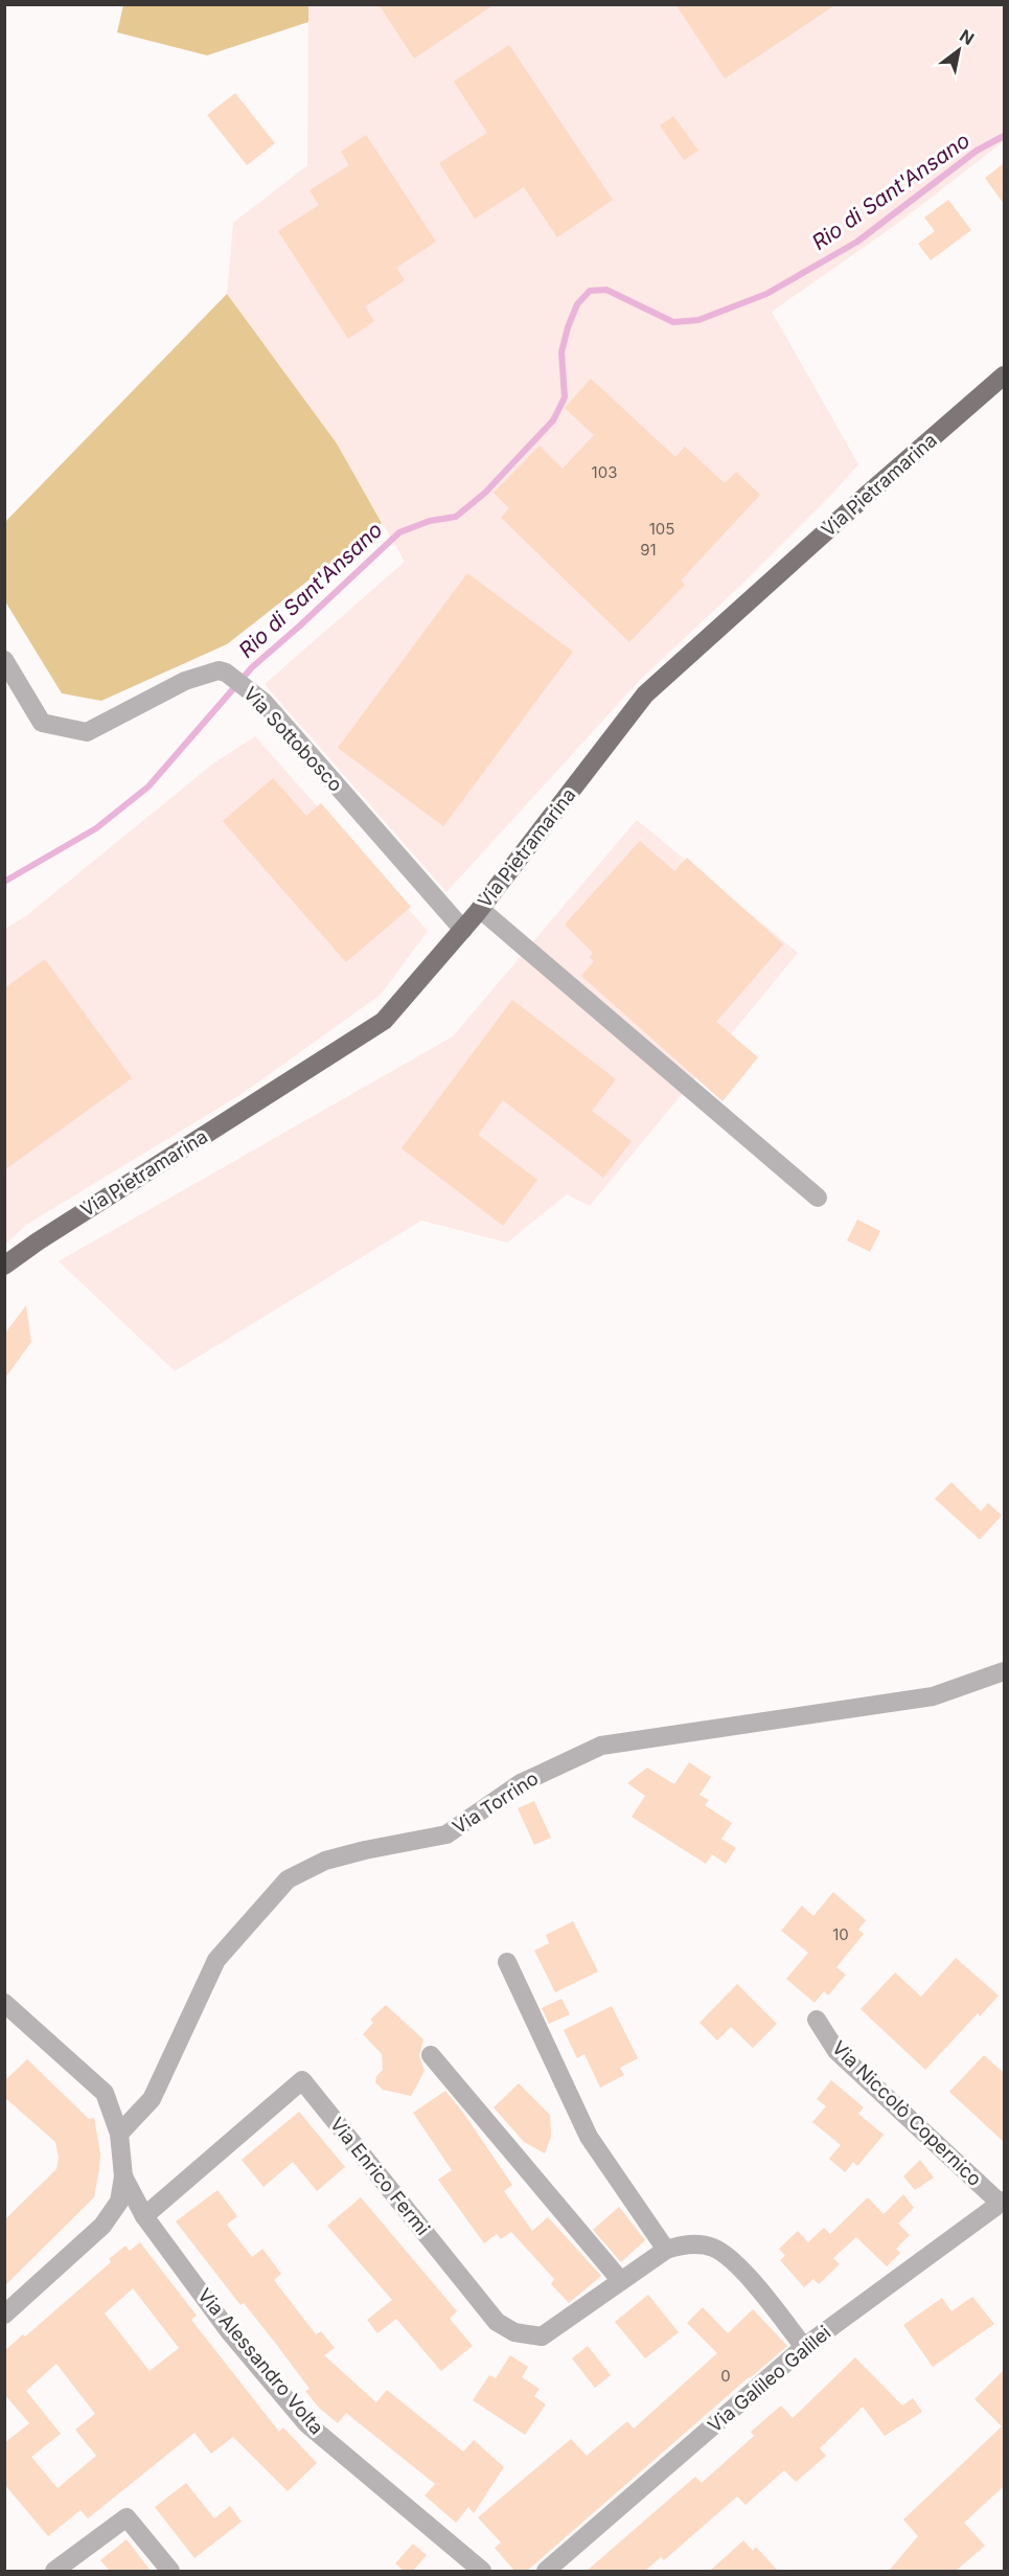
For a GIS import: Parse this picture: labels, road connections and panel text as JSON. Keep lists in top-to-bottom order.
{
  "streets": {
    "main road": ["Via Pietramarina"],
    "street": [
      "Via Sottobosco",
      "Via Torrino",
      "Via Niccolò Copernico",
      "Via Enrico Fermi",
      "Via Alessandro Volta",
      "Via Galileo Galilei"
    ]
  },
  "crossings": [
    ["Via Pietramarina", "Via Sottobosco"],
    ["Via Niccolò Copernico", "Via Galileo Galilei"],
    ["Via Enrico Fermi", "Via Alessandro Volta"],
    ["Via Enrico Fermi", "Via Galileo Galilei"]
  ],
  "water": ["Rio di Sant'Ansano"],
  "house_numbers": [
    "103",
    "105",
    "91",
    "10",
    "0"
  ],
  "north": "top right"
}
